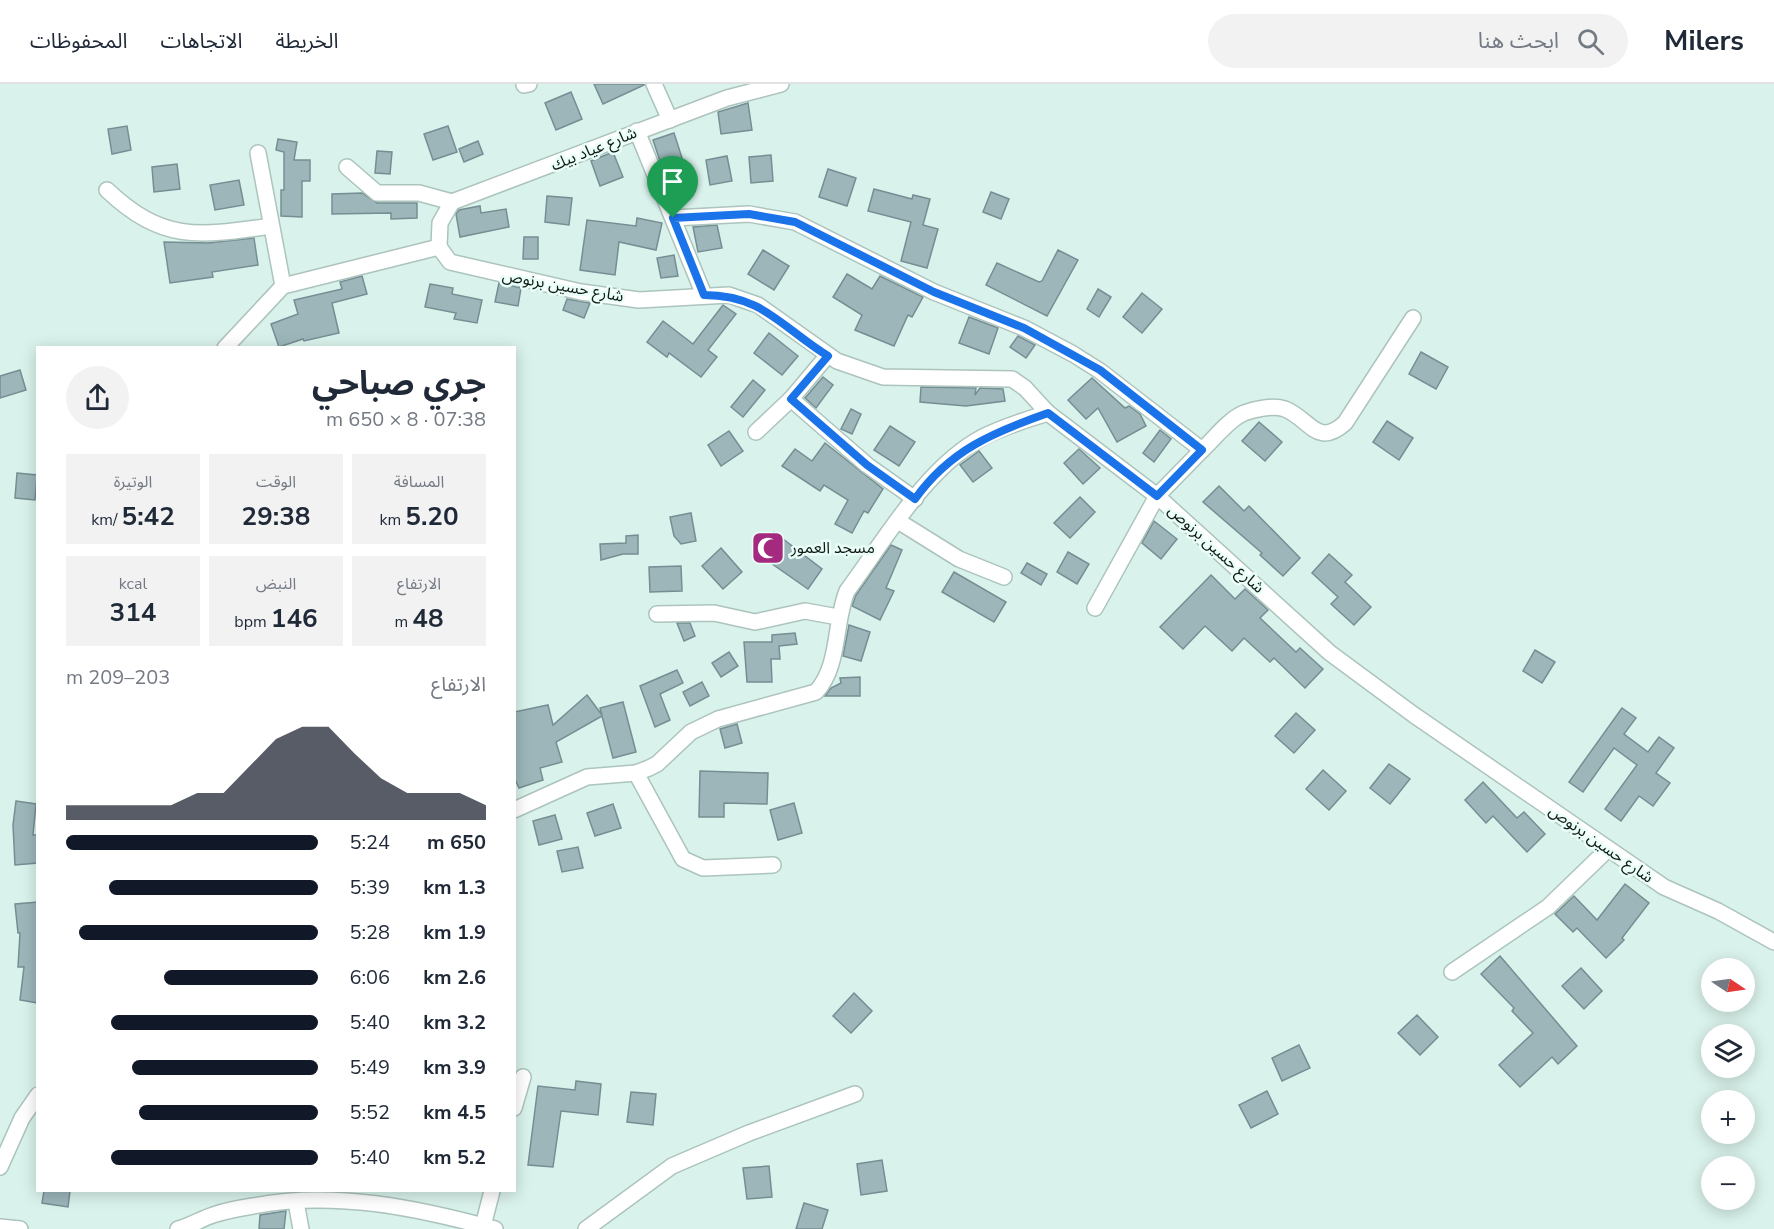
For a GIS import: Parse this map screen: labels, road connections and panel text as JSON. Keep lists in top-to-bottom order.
{
  "streets": {
    "street": ["شارع عياد بيك", "شارع حسين برنوص"]
  },
  "places": {
    "mosque": ["مسجد العمور"]
  },
  "north": "right",
  "page": {
    "header": "Milers",
    "search": "ابحث هنا",
    "nav": ["الخريطة", "الاتجاهات", "المحفوظات"],
    "heading": ["جري صباحي", "07:38 · 8 × 650 m"],
    "stats": [
      ["المسافة", "5.20 km"],
      ["الوقت", "29:38"],
      ["الوتيرة", "5:42 /km"],
      ["الارتفاع", "48 m"],
      ["النبض", "146 bpm"],
      ["kcal", "314"]
    ],
    "chart": ["الارتفاع", "203–209 m"],
    "list": [
      {
        "name": "650 m",
        "note": "5:24"
      },
      {
        "name": "1.3 km",
        "note": "5:39"
      },
      {
        "name": "1.9 km",
        "note": "5:28"
      },
      {
        "name": "2.6 km",
        "note": "6:06"
      },
      {
        "name": "3.2 km",
        "note": "5:40"
      },
      {
        "name": "3.9 km",
        "note": "5:49"
      },
      {
        "name": "4.5 km",
        "note": "5:52"
      },
      {
        "name": "5.2 km",
        "note": "5:40"
      }
    ],
    "map_buttons": ["+", "−"]
  }
}
